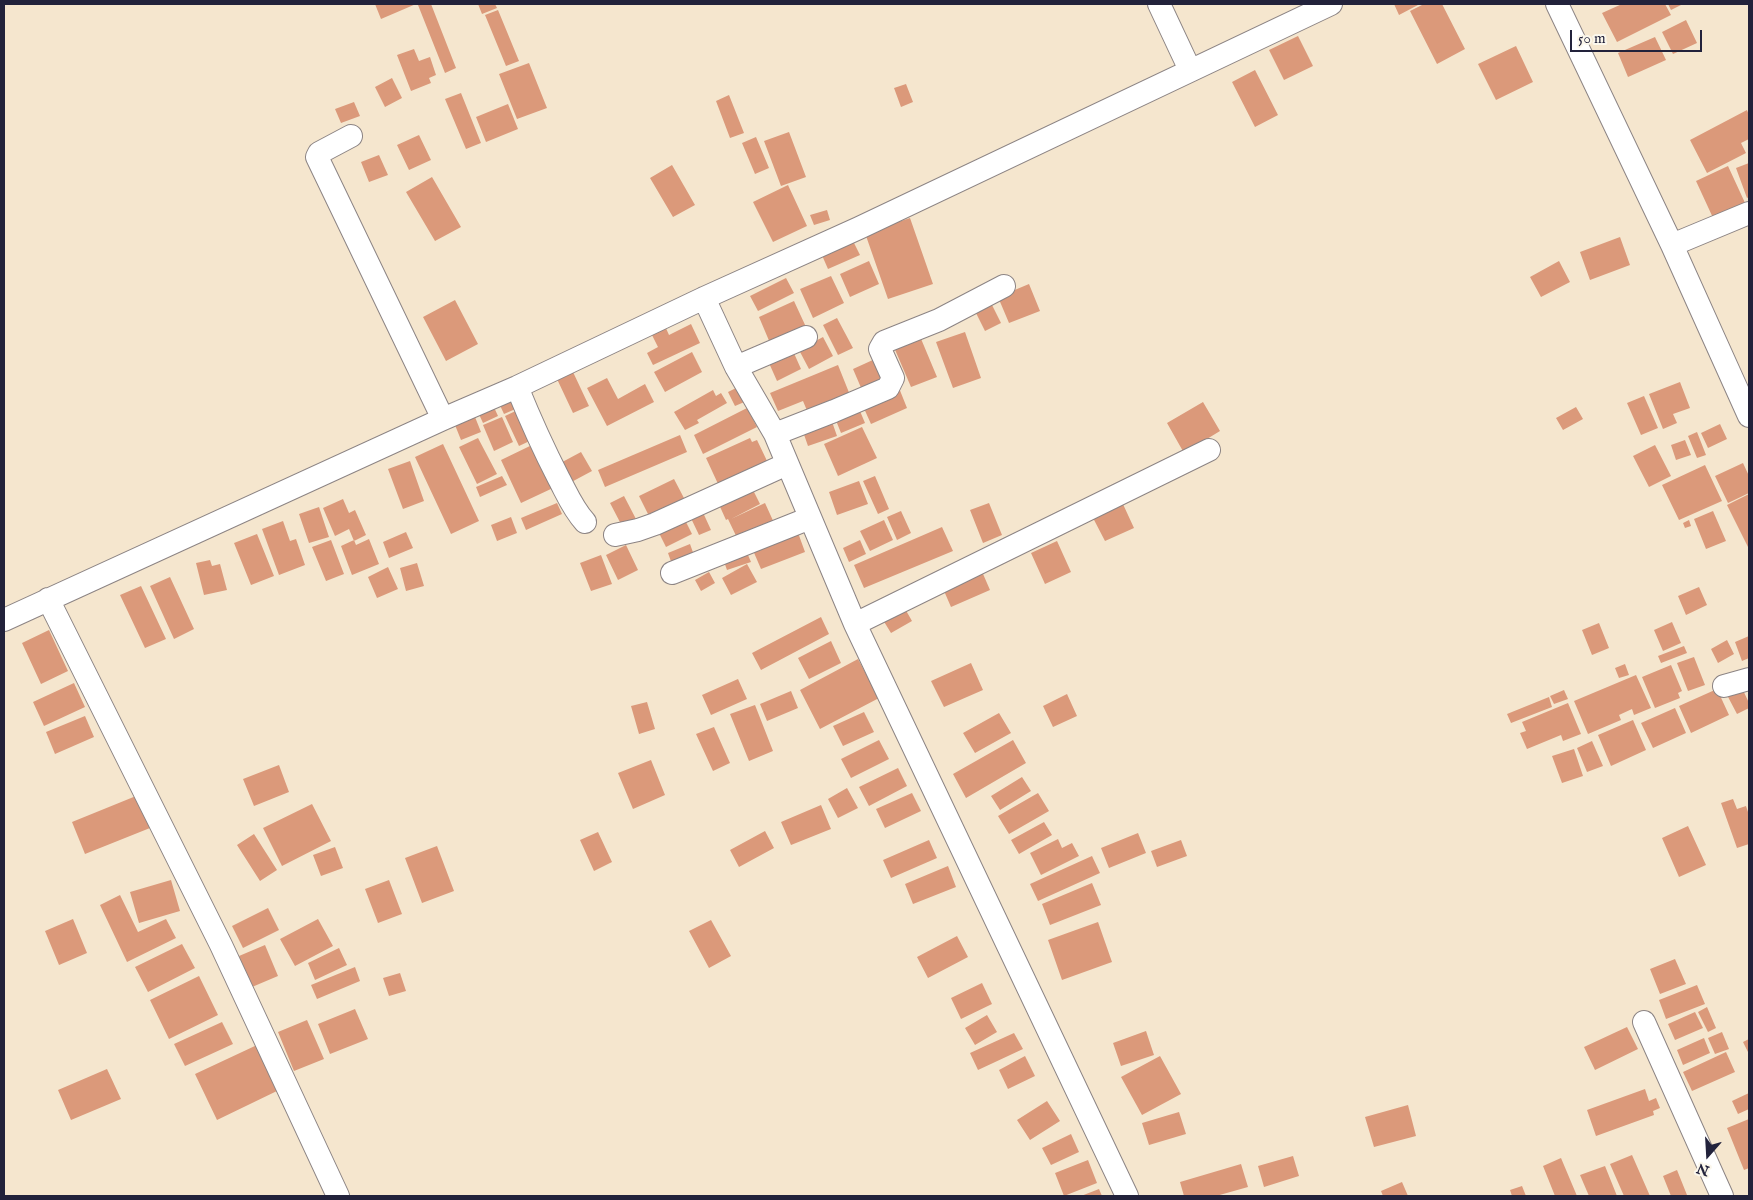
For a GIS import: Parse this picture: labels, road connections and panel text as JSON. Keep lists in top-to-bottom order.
{
  "scale_bar": "50 m",
  "north": "bottom"
}
